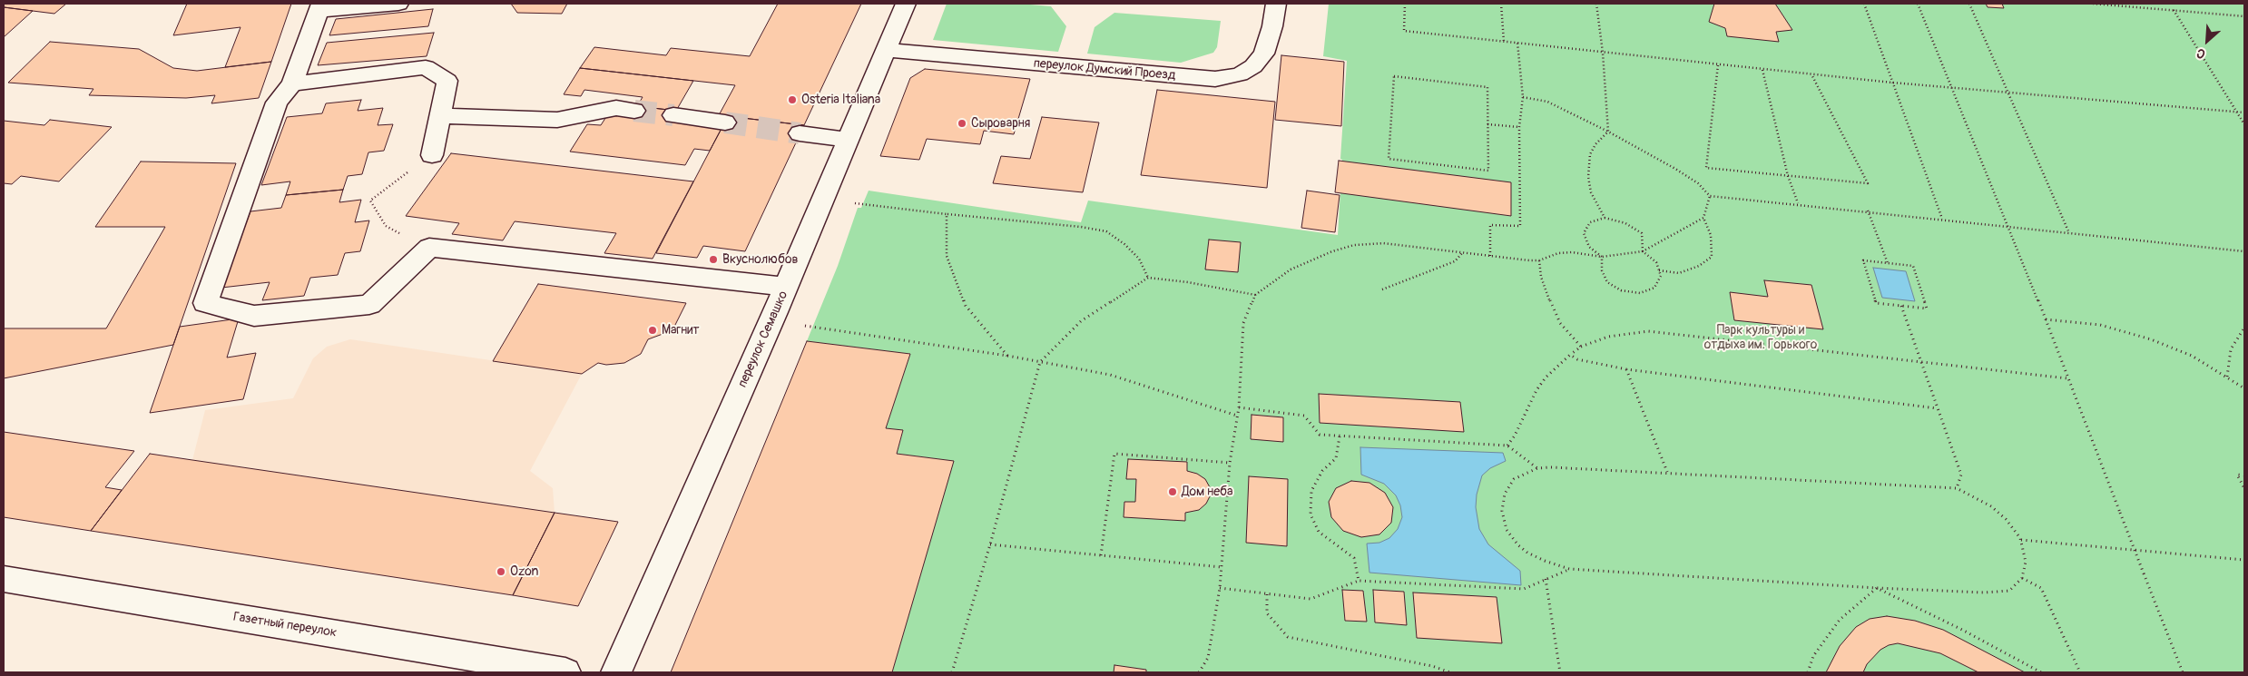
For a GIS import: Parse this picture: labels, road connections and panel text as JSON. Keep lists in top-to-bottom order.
{
  "streets": {
    "street": ["переулок Думский Проезд", "переулок Семашко", "Газетный переулок"]
  },
  "crossings": [
    ["переулок Думский Проезд", "переулок Семашко"]
  ],
  "parks": ["Парк культуры и отдыха им. Горького"],
  "places": [
    "Osteria Italiana",
    "Cыроварня",
    "Вкуснолюбов",
    "Магнит",
    "Дом неба",
    "Ozon"
  ],
  "north": "bottom left"
}
